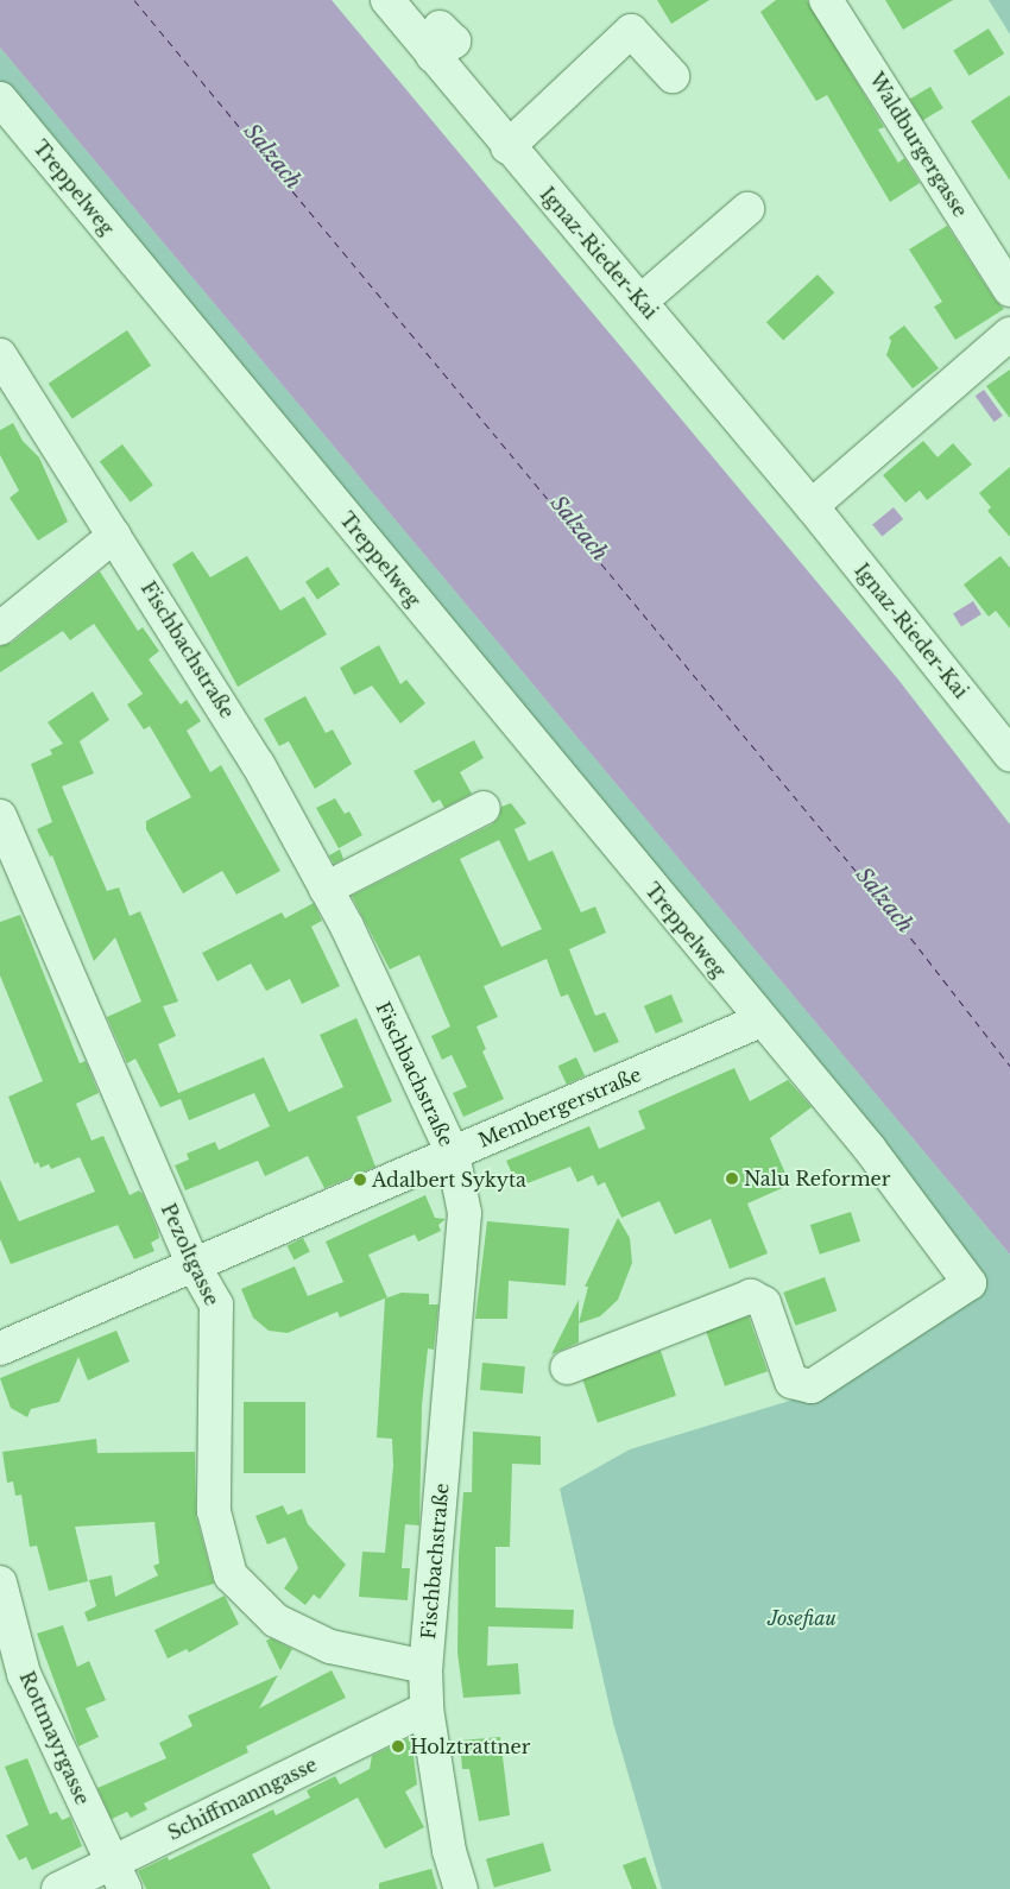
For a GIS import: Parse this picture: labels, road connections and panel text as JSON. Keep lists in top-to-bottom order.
{
  "streets": {
    "street": [
      "Waldburgergasse",
      "Treppelweg",
      "Ignaz-Rieder-Kai",
      "Fischbachstraße",
      "Membergerstraße",
      "Pezoltgasse",
      "Rottmayrgasse",
      "Schiffmanngasse"
    ]
  },
  "crossings": [
    ["Treppelweg", "Membergerstraße"],
    ["Fischbachstraße", "Membergerstraße"],
    ["Fischbachstraße", "Pezoltgasse"],
    ["Fischbachstraße", "Schiffmanngasse"],
    ["Membergerstraße", "Pezoltgasse"],
    ["Rottmayrgasse", "Schiffmanngasse"]
  ],
  "water": ["Salzach"],
  "parks": ["Josefiau"],
  "places": ["Nalu Reformer", "Adalbert Sykyta", "Holztrattner"]
}
